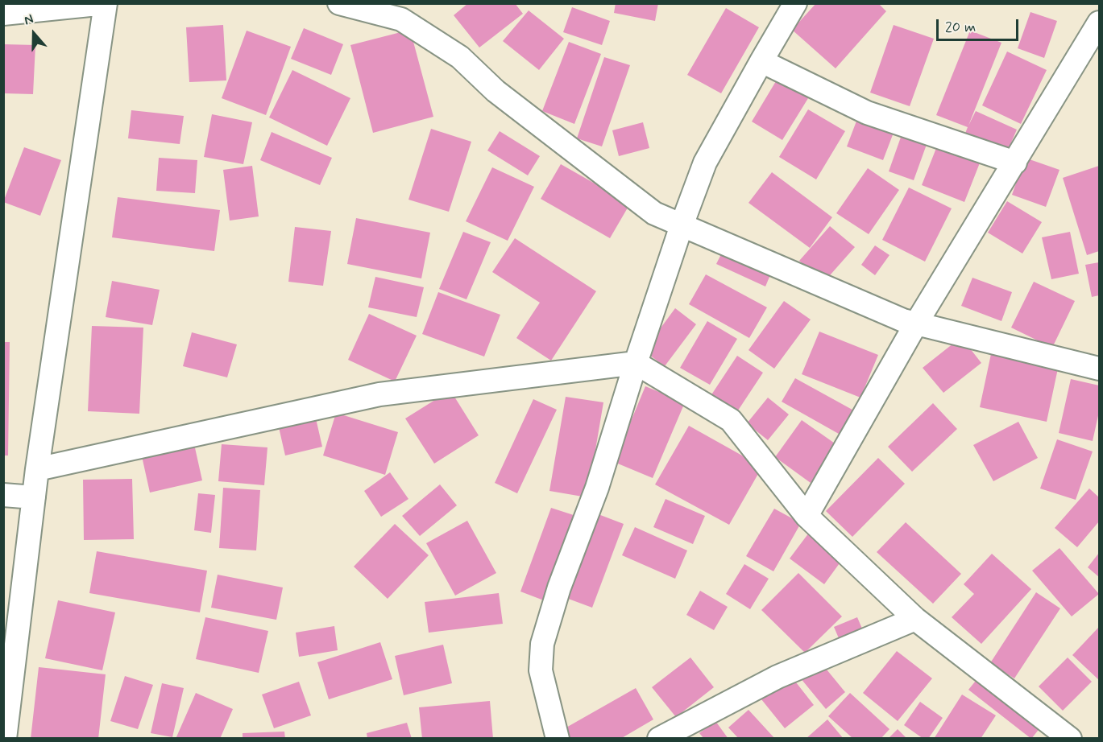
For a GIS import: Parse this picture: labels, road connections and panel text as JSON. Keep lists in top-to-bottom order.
{
  "scale_bar": "20 m",
  "north": "top"
}
